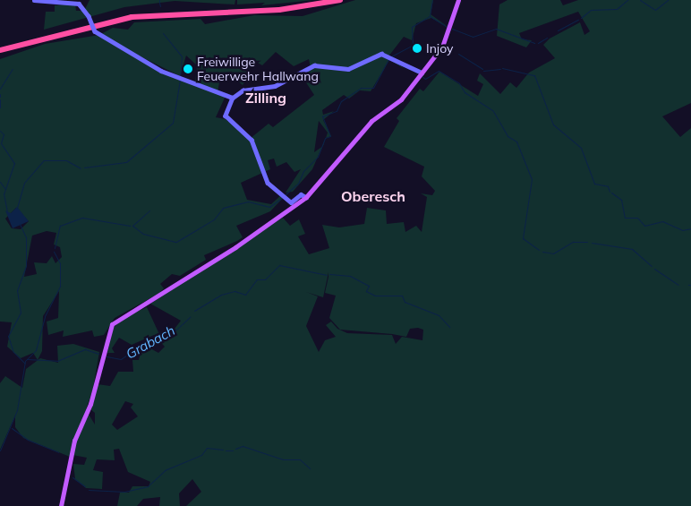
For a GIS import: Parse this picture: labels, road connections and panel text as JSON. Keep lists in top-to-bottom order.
{
  "districts": ["Zilling", "Oberesch"],
  "water": ["Grabach"],
  "places": ["Injoy", "Freiwillige Feuerwehr Hallwang"]
}
